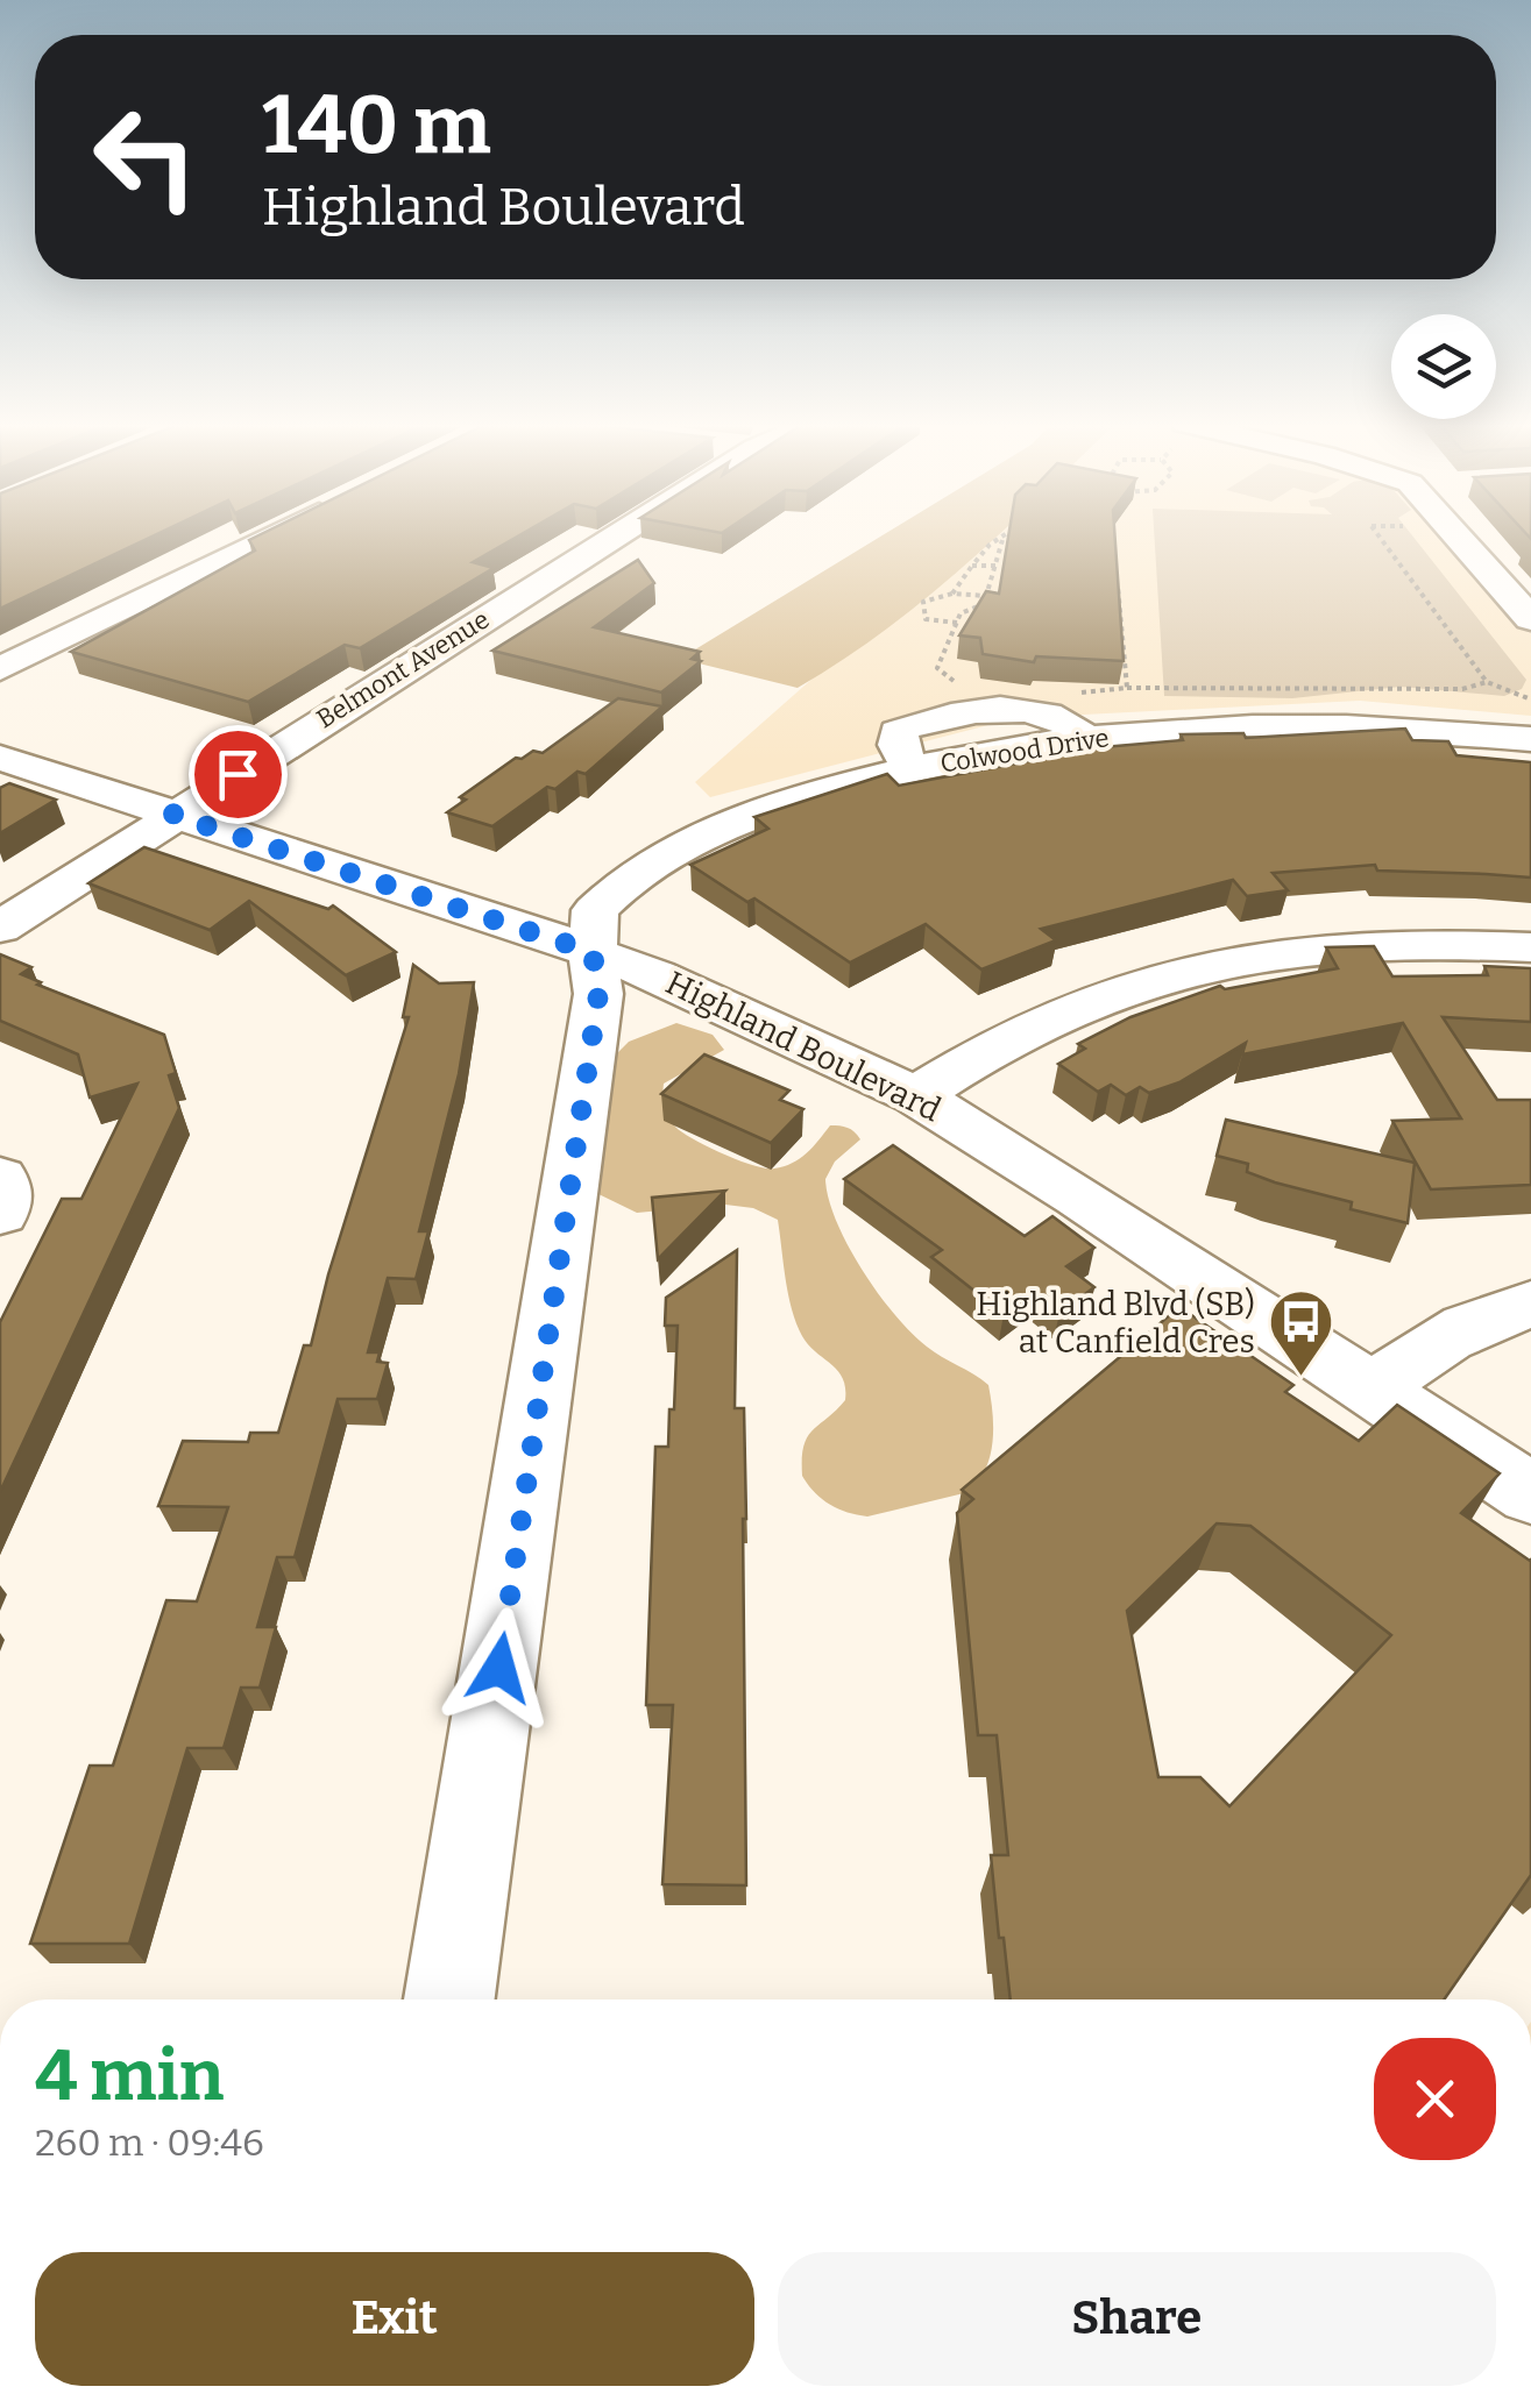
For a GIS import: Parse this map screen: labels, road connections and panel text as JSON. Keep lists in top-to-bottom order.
{
  "streets": {
    "street": ["Belmont Avenue", "Colwood Drive", "Highland Boulevard"]
  },
  "crossings": [
    ["Belmont Avenue", "Highland Boulevard"],
    ["Colwood Drive", "Highland Boulevard"]
  ],
  "places": {
    "bus stop": ["Highland Blvd (SB) at Canfield Cres"]
  },
  "page": {
    "turn": ["140 m", "Highland Boulevard"],
    "heading": ["4 min", "260 m · 09:46"],
    "buttons": ["Exit", "Share"]
  }
}
